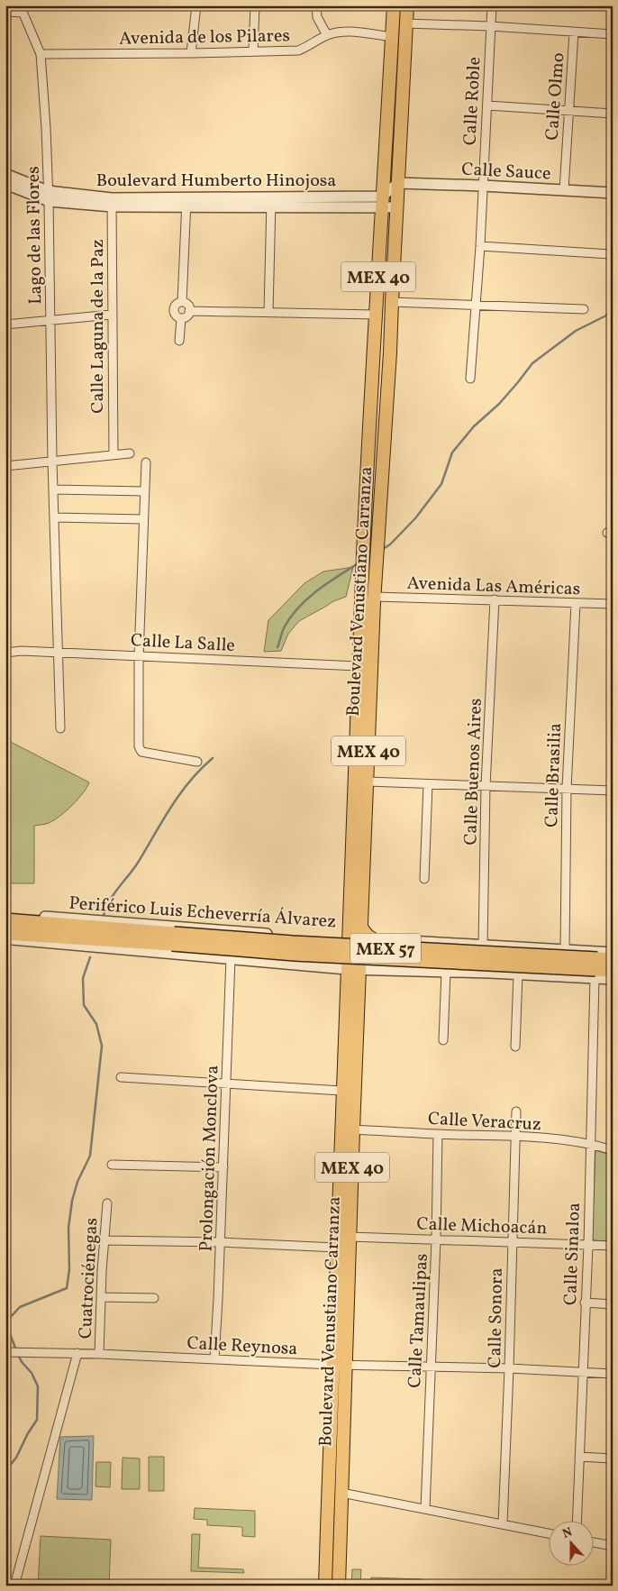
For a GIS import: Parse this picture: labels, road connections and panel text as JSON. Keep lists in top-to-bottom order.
{
  "streets": {
    "highway": ["Periférico Luis Echeverría Álvarez", "MEX 57"],
    "main road": ["MEX 40", "Boulevard Venustiano Carranza"],
    "street": [
      "Avenida de los Pilares",
      "Calle Olmo",
      "Calle Roble",
      "Calle Sauce",
      "Boulevard Humberto Hinojosa",
      "Lago de las Flores",
      "Calle Laguna de la Paz",
      "Avenida Las Américas",
      "Calle La Salle",
      "Calle Buenos Aires",
      "Calle Brasilia",
      "Calle Veracruz",
      "Prolongación Monclova",
      "Calle Michoacán",
      "Calle Sinaloa",
      "Cuatrociénegas",
      "Calle Sonora",
      "Calle Tamaulipas",
      "Calle Reynosa"
    ]
  },
  "crossings": [
    ["Avenida de los Pilares", "Lago de las Flores"],
    ["Avenida de los Pilares", "Boulevard Venustiano Carranza"],
    ["Calle Olmo", "Calle Sauce"],
    ["Calle Roble", "Calle Sauce"],
    ["Calle Sauce", "Boulevard Venustiano Carranza"],
    ["Boulevard Humberto Hinojosa", "Lago de las Flores"],
    ["Boulevard Humberto Hinojosa", "Calle Laguna de la Paz"],
    ["Boulevard Humberto Hinojosa", "Boulevard Venustiano Carranza"],
    ["Lago de las Flores", "Calle La Salle"],
    ["Avenida Las Américas", "Boulevard Venustiano Carranza"],
    ["Avenida Las Américas", "Calle Buenos Aires"],
    ["Avenida Las Américas", "Calle Brasilia"],
    ["Boulevard Venustiano Carranza", "Calle La Salle"],
    ["Boulevard Venustiano Carranza", "Periférico Luis Echeverría Álvarez"],
    ["Boulevard Venustiano Carranza", "Calle Veracruz"],
    ["Boulevard Venustiano Carranza", "Calle Michoacán"],
    ["Boulevard Venustiano Carranza", "Calle Reynosa"],
    ["Calle Buenos Aires", "Periférico Luis Echeverría Álvarez"],
    ["Calle Brasilia", "Periférico Luis Echeverría Álvarez"],
    ["Periférico Luis Echeverría Álvarez", "Calle Sinaloa"],
    ["Calle Veracruz", "Calle Sinaloa"],
    ["Calle Veracruz", "Calle Sonora"],
    ["Calle Veracruz", "Calle Tamaulipas"],
    ["Prolongación Monclova", "Calle Reynosa"],
    ["Calle Michoacán", "Calle Sinaloa"],
    ["Calle Michoacán", "Calle Sonora"],
    ["Calle Michoacán", "Calle Tamaulipas"],
    ["Calle Sinaloa", "Calle Reynosa"],
    ["Cuatrociénegas", "Calle Reynosa"],
    ["Calle Sonora", "Calle Reynosa"],
    ["Calle Tamaulipas", "Calle Reynosa"]
  ],
  "north": "top"
}
